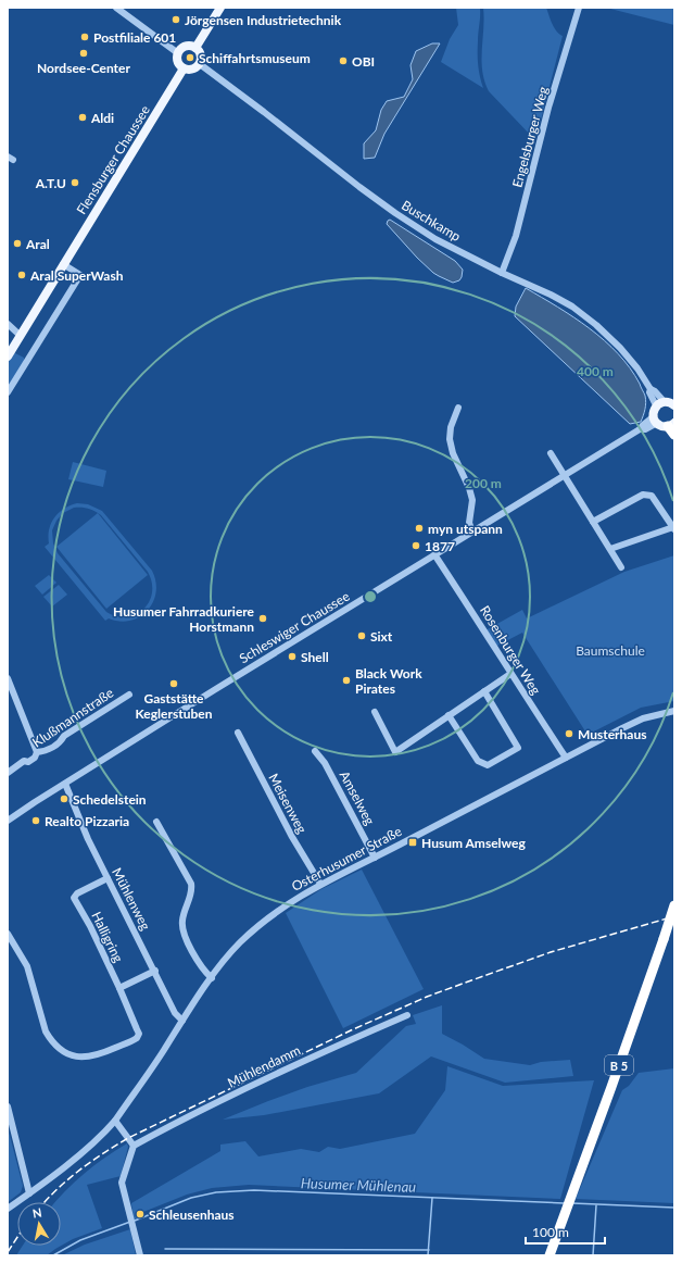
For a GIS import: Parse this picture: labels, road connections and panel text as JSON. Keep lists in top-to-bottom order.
{
  "streets": {
    "highway": ["B 5"],
    "main road": ["Flensburger Chaussee"],
    "street": [
      "Engelsburger Weg",
      "Buschkamp",
      "Schleswiger Chaussee",
      "Rosenburger Weg",
      "Klußmannstraße",
      "Amselweg",
      "Meisenweg",
      "Osterhusumer Straße",
      "Mühlenweg",
      "Halligring",
      "Mühlendamm"
    ]
  },
  "crossings": [
    ["Engelsburger Weg", "Buschkamp"],
    ["Flensburger Chaussee", "Buschkamp"],
    ["Schleswiger Chaussee", "Rosenburger Weg"],
    ["Schleswiger Chaussee", "Mühlenweg"],
    ["Rosenburger Weg", "Osterhusumer Straße"],
    ["Amselweg", "Osterhusumer Straße"],
    ["Meisenweg", "Osterhusumer Straße"],
    ["Osterhusumer Straße", "Mühlenweg"],
    ["Mühlenweg", "Halligring"]
  ],
  "water": ["Husumer Mühlenau"],
  "parks": ["Baumschule"],
  "places": {
    "other": [
      "Jörgensen Industrietechnik",
      "Postfiliale 601",
      "Nordsee-Center",
      "Schiffahrtsmuseum",
      "OBI",
      "Aldi",
      "A.T.U",
      "Aral",
      "Aral SuperWash",
      "myn utspann",
      "1877",
      "Husumer Fahrradkuriere Horstmann",
      "Sixt",
      "Shell",
      "Black Work Pirates",
      "Gaststätte Keglerstuben",
      "Musterhaus",
      "Schedelstein",
      "Realto Pizzaria",
      "Schleusenhaus"
    ],
    "transit": ["Husum Amselweg"]
  },
  "scale_bar": "100 m",
  "north": "top",
  "rings": ["400 m", "200 m"]
}
